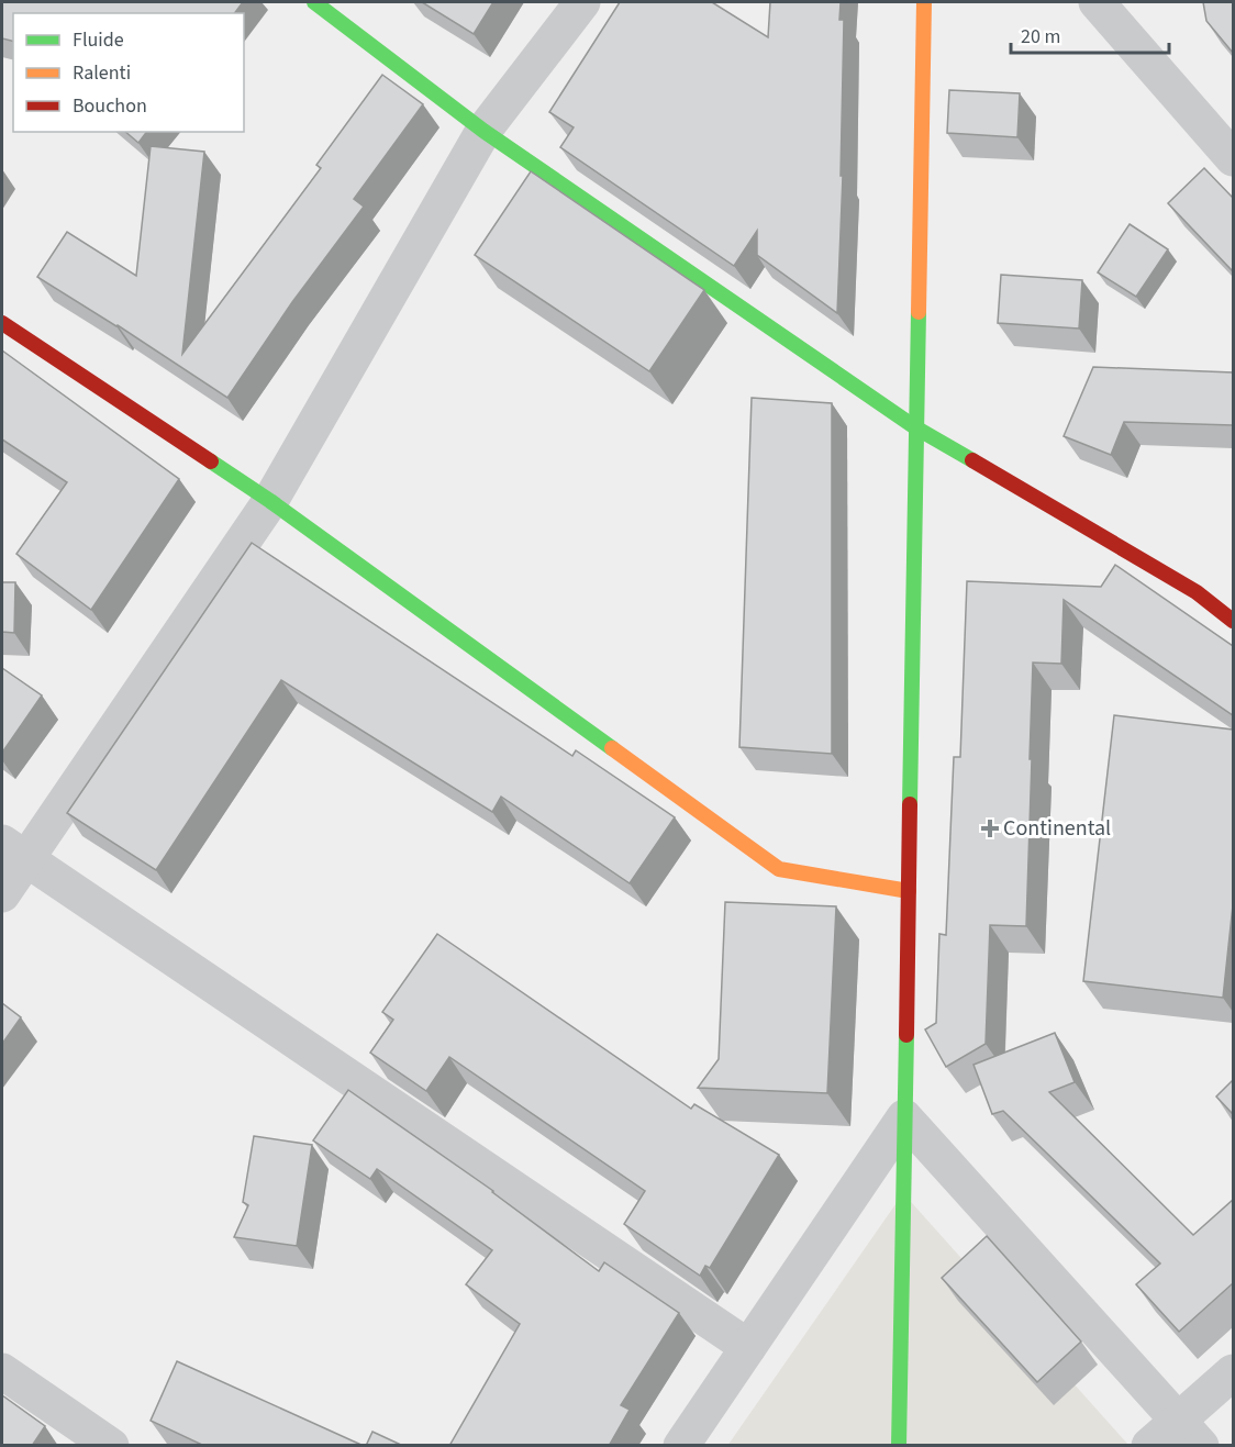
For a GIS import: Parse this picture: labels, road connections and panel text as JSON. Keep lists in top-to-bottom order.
{
  "places": {
    "health": ["Continental"]
  },
  "legend": ["Fluide", "Ralenti", "Bouchon"],
  "scale_bar": "20 m"
}
